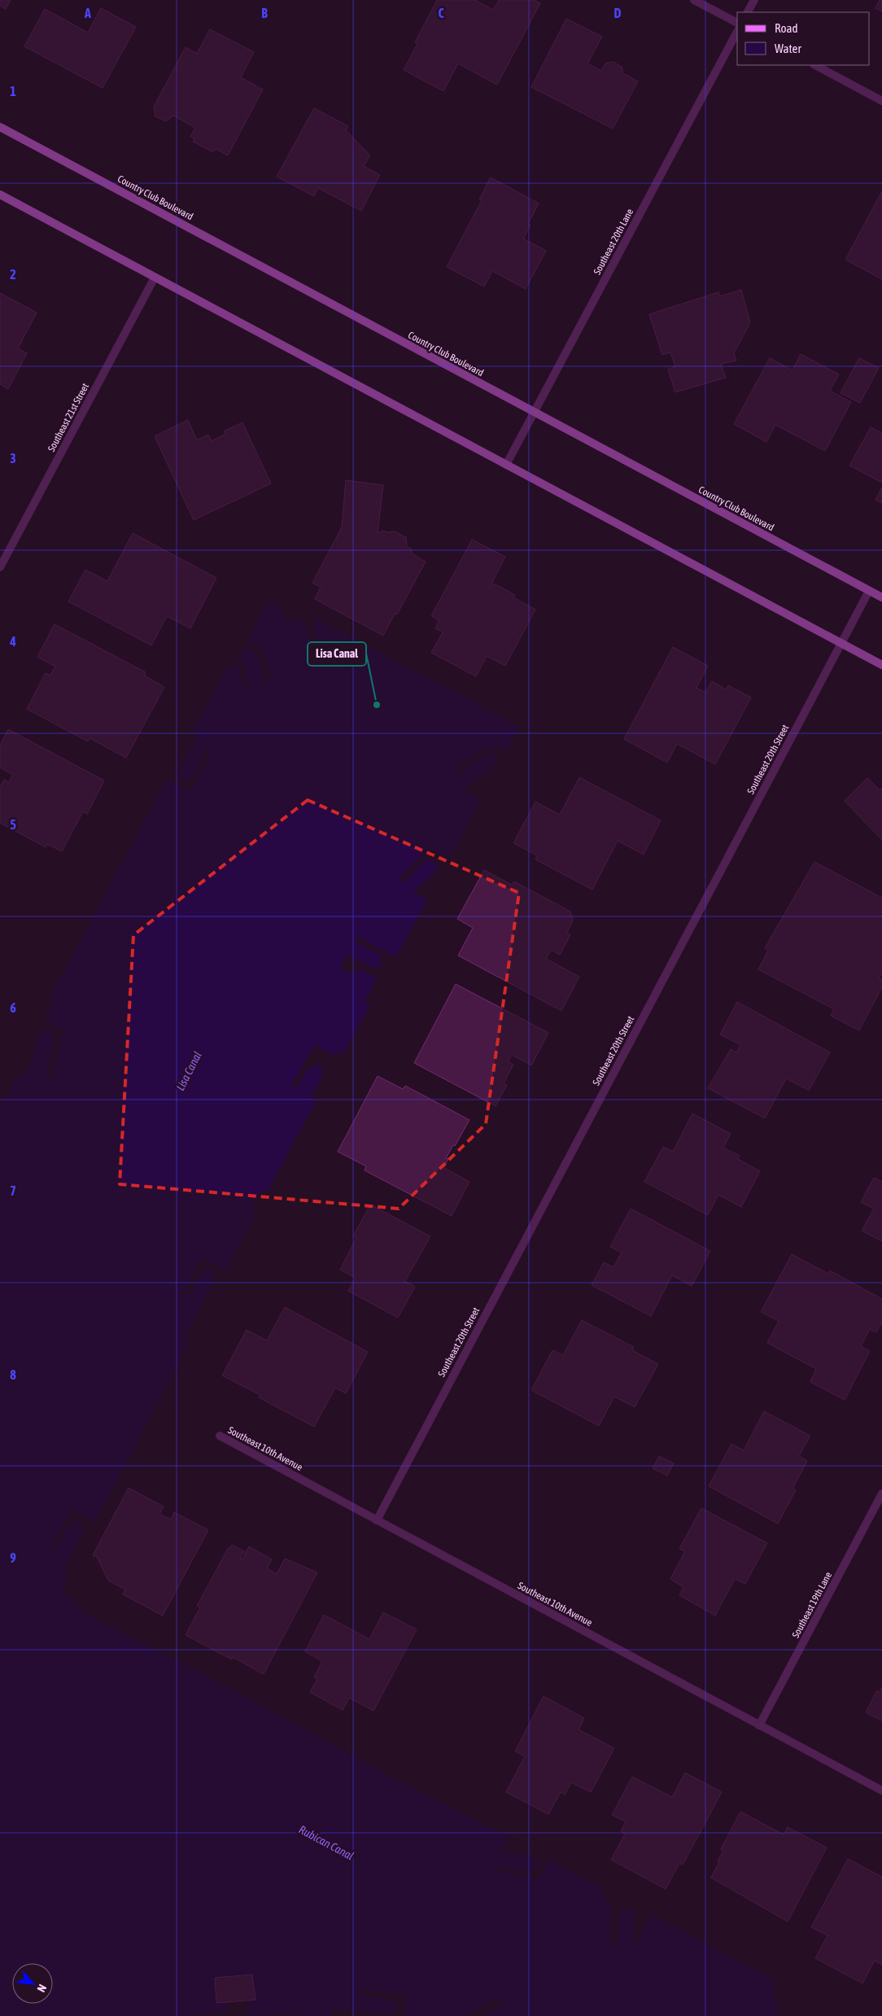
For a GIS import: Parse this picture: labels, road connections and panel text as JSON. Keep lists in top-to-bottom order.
{
  "streets": {
    "main road": ["Country Club Boulevard"],
    "street": [
      "Southeast 20th Lane",
      "Southeast 21st Street",
      "Southeast 20th Street",
      "Southeast 10th Avenue",
      "Southeast 19th Lane"
    ]
  },
  "crossings": [
    ["Country Club Boulevard", "Southeast 20th Lane"],
    ["Country Club Boulevard", "Southeast 20th Street"],
    ["Southeast 20th Street", "Southeast 10th Avenue"],
    ["Southeast 10th Avenue", "Southeast 19th Lane"]
  ],
  "water": ["Lisa Canal", "Rubican Canal"],
  "places": ["Lisa Canal"],
  "legend": ["Road", "Water"],
  "north": "bottom right",
  "grid": {
    "columns": [
      "A",
      "B",
      "C",
      "D"
    ],
    "rows": [
      "1",
      "2",
      "3",
      "4",
      "5",
      "6",
      "7",
      "8",
      "9"
    ]
  }
}
